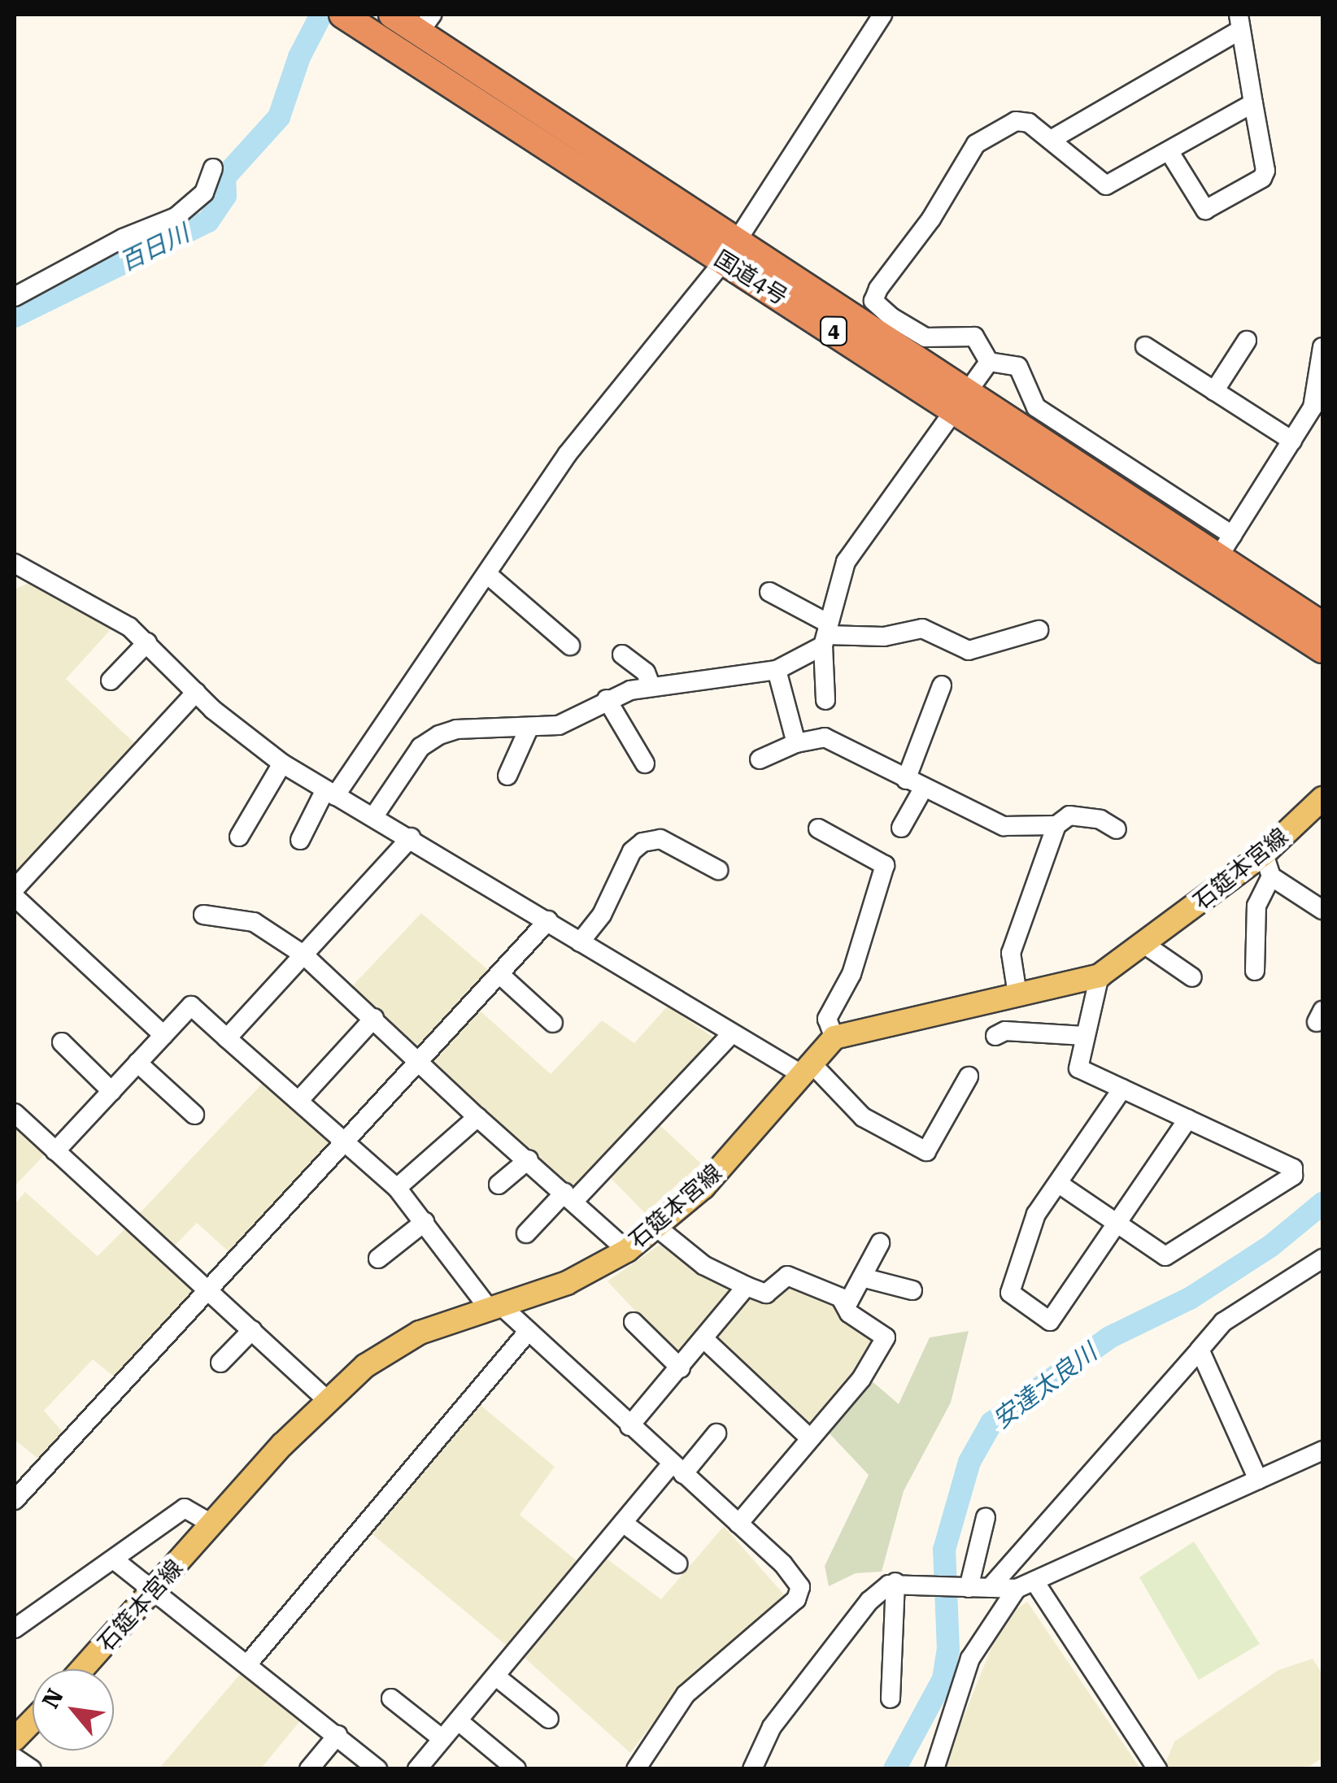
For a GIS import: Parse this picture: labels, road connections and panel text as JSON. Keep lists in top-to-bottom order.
{
  "streets": {
    "highway": ["国道4号", "4"],
    "main road": ["石筵本宮線"]
  },
  "water": ["百日川", "安達太良川"],
  "north": "top left"
}
